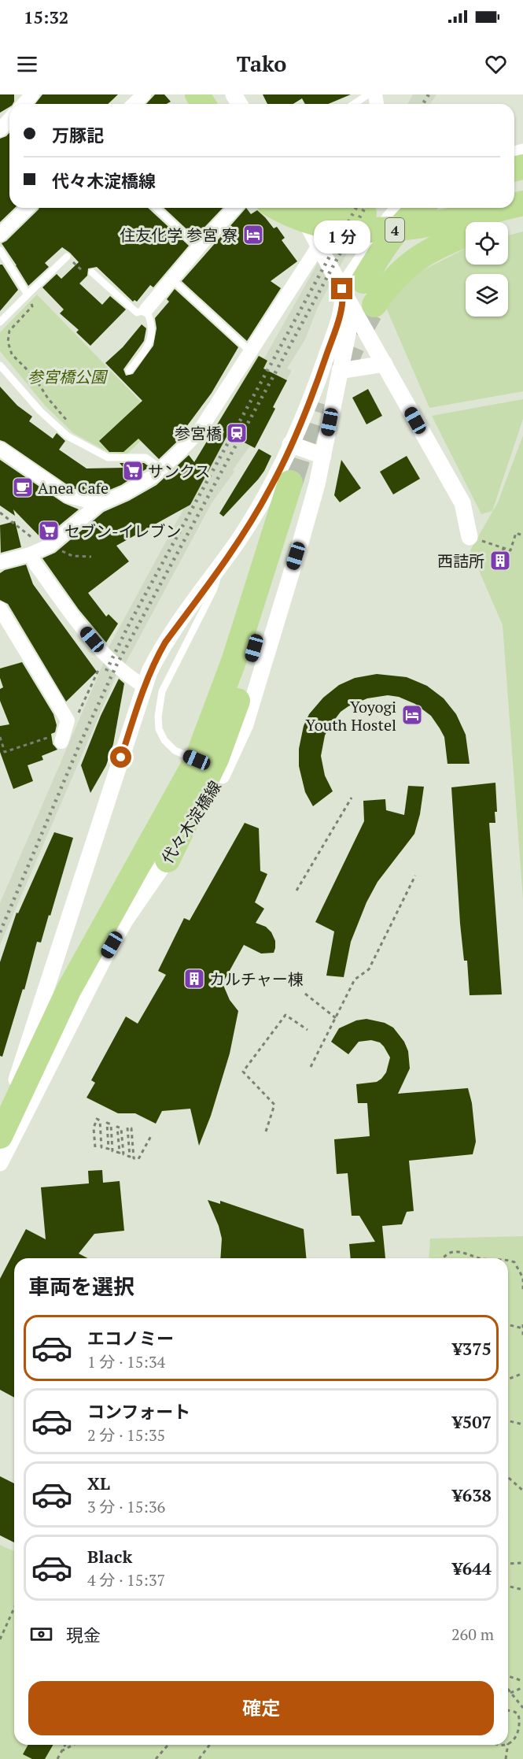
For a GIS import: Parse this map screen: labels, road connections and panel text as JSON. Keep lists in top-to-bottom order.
{
  "streets": {
    "highway": ["4"],
    "street": ["代々木淀橋線"]
  },
  "parks": ["参宮橋公園"],
  "places": {
    "hotel": ["住友化学 参宮 寮", "Yoyogi Youth Hostel"],
    "station": ["参宮橋"],
    "supermarket": ["サンクス", "セブン-イレブン"],
    "cafe": ["Anea Cafe"],
    "building": ["西詰所", "カルチャー棟"]
  },
  "page": {
    "status": "15:32",
    "header": "Tako",
    "banner": ["万豚記", "代々木淀橋線"],
    "bubble": "1 分",
    "heading": "車両を選択",
    "list": [
      {
        "name": "エコノミー",
        "note": "1 分 · 15:34",
        "value": "¥375"
      },
      {
        "name": "コンフォート",
        "note": "2 分 · 15:35",
        "value": "¥507"
      },
      {
        "name": "XL",
        "note": "3 分 · 15:36",
        "value": "¥638"
      },
      {
        "name": "Black",
        "note": "4 分 · 15:37",
        "value": "¥644"
      }
    ],
    "pay": ["現金", "260 m"],
    "buttons": "確定"
  }
}
